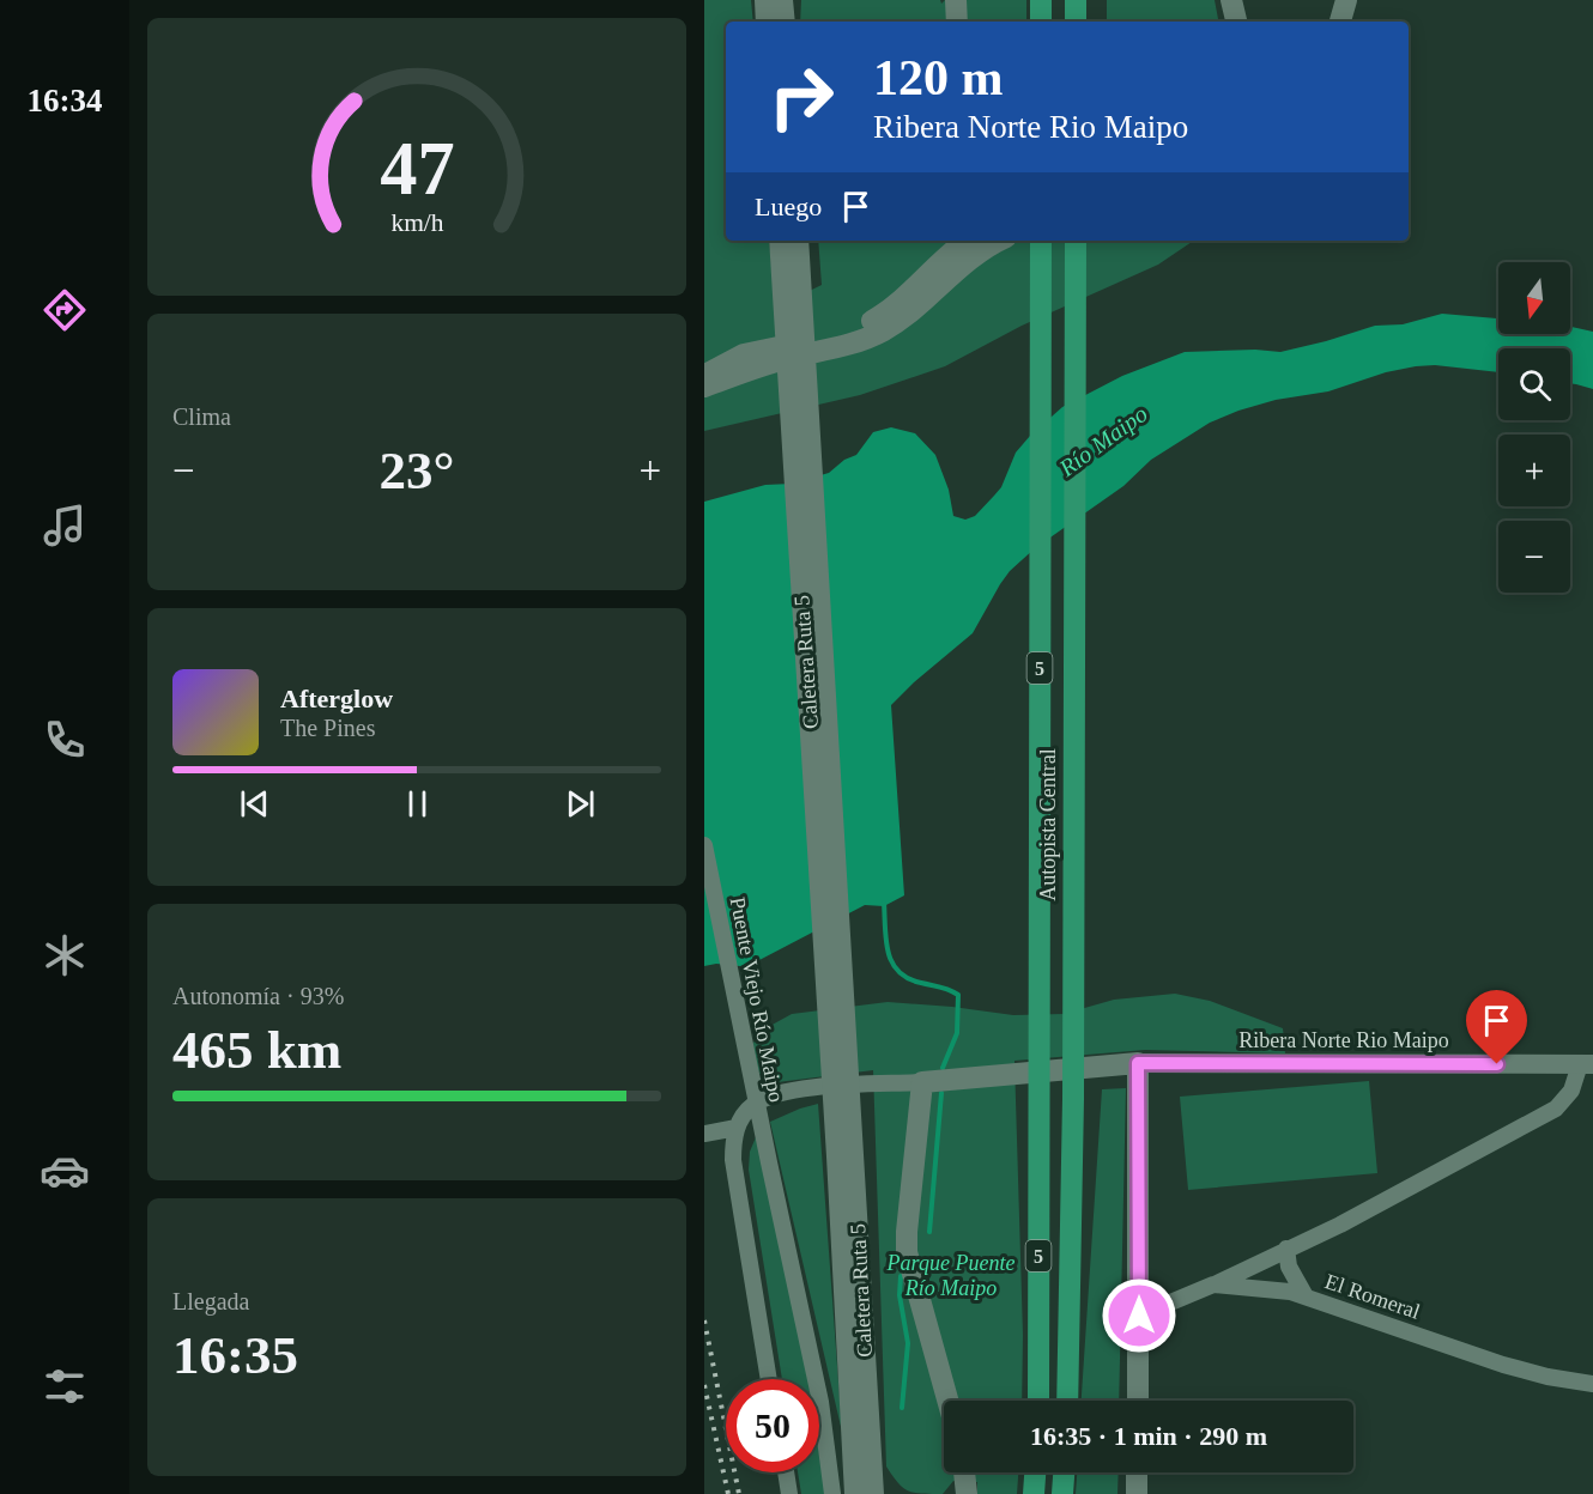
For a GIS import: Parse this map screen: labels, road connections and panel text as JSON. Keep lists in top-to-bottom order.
{
  "streets": {
    "highway": ["5", "Autopista Central"],
    "main road": ["Caletera Ruta 5"],
    "street": ["Puente Viejo Río Maipo", "Ribera Norte Rio Maipo", "El Romeral"]
  },
  "water": ["Río Maipo"],
  "parks": ["Parque Puente Río Maipo"],
  "north": "bottom",
  "page": {
    "tabs": "16:34",
    "turn": ["120 m", "Ribera Norte Rio Maipo"],
    "then": "Luego",
    "map_buttons": ["+", "−"],
    "tile": [
      "Clima",
      ["Autonomía · 93%", "465 km"],
      ["Llegada", "16:35"]
    ],
    "heat": ["−", "23°", "+"],
    "song": ["Afterglow", "The Pines"],
    "limit": "50",
    "trip": "16:35 · 1 min · 290 m",
    "gauge": ["47", "km/h"]
  }
}
